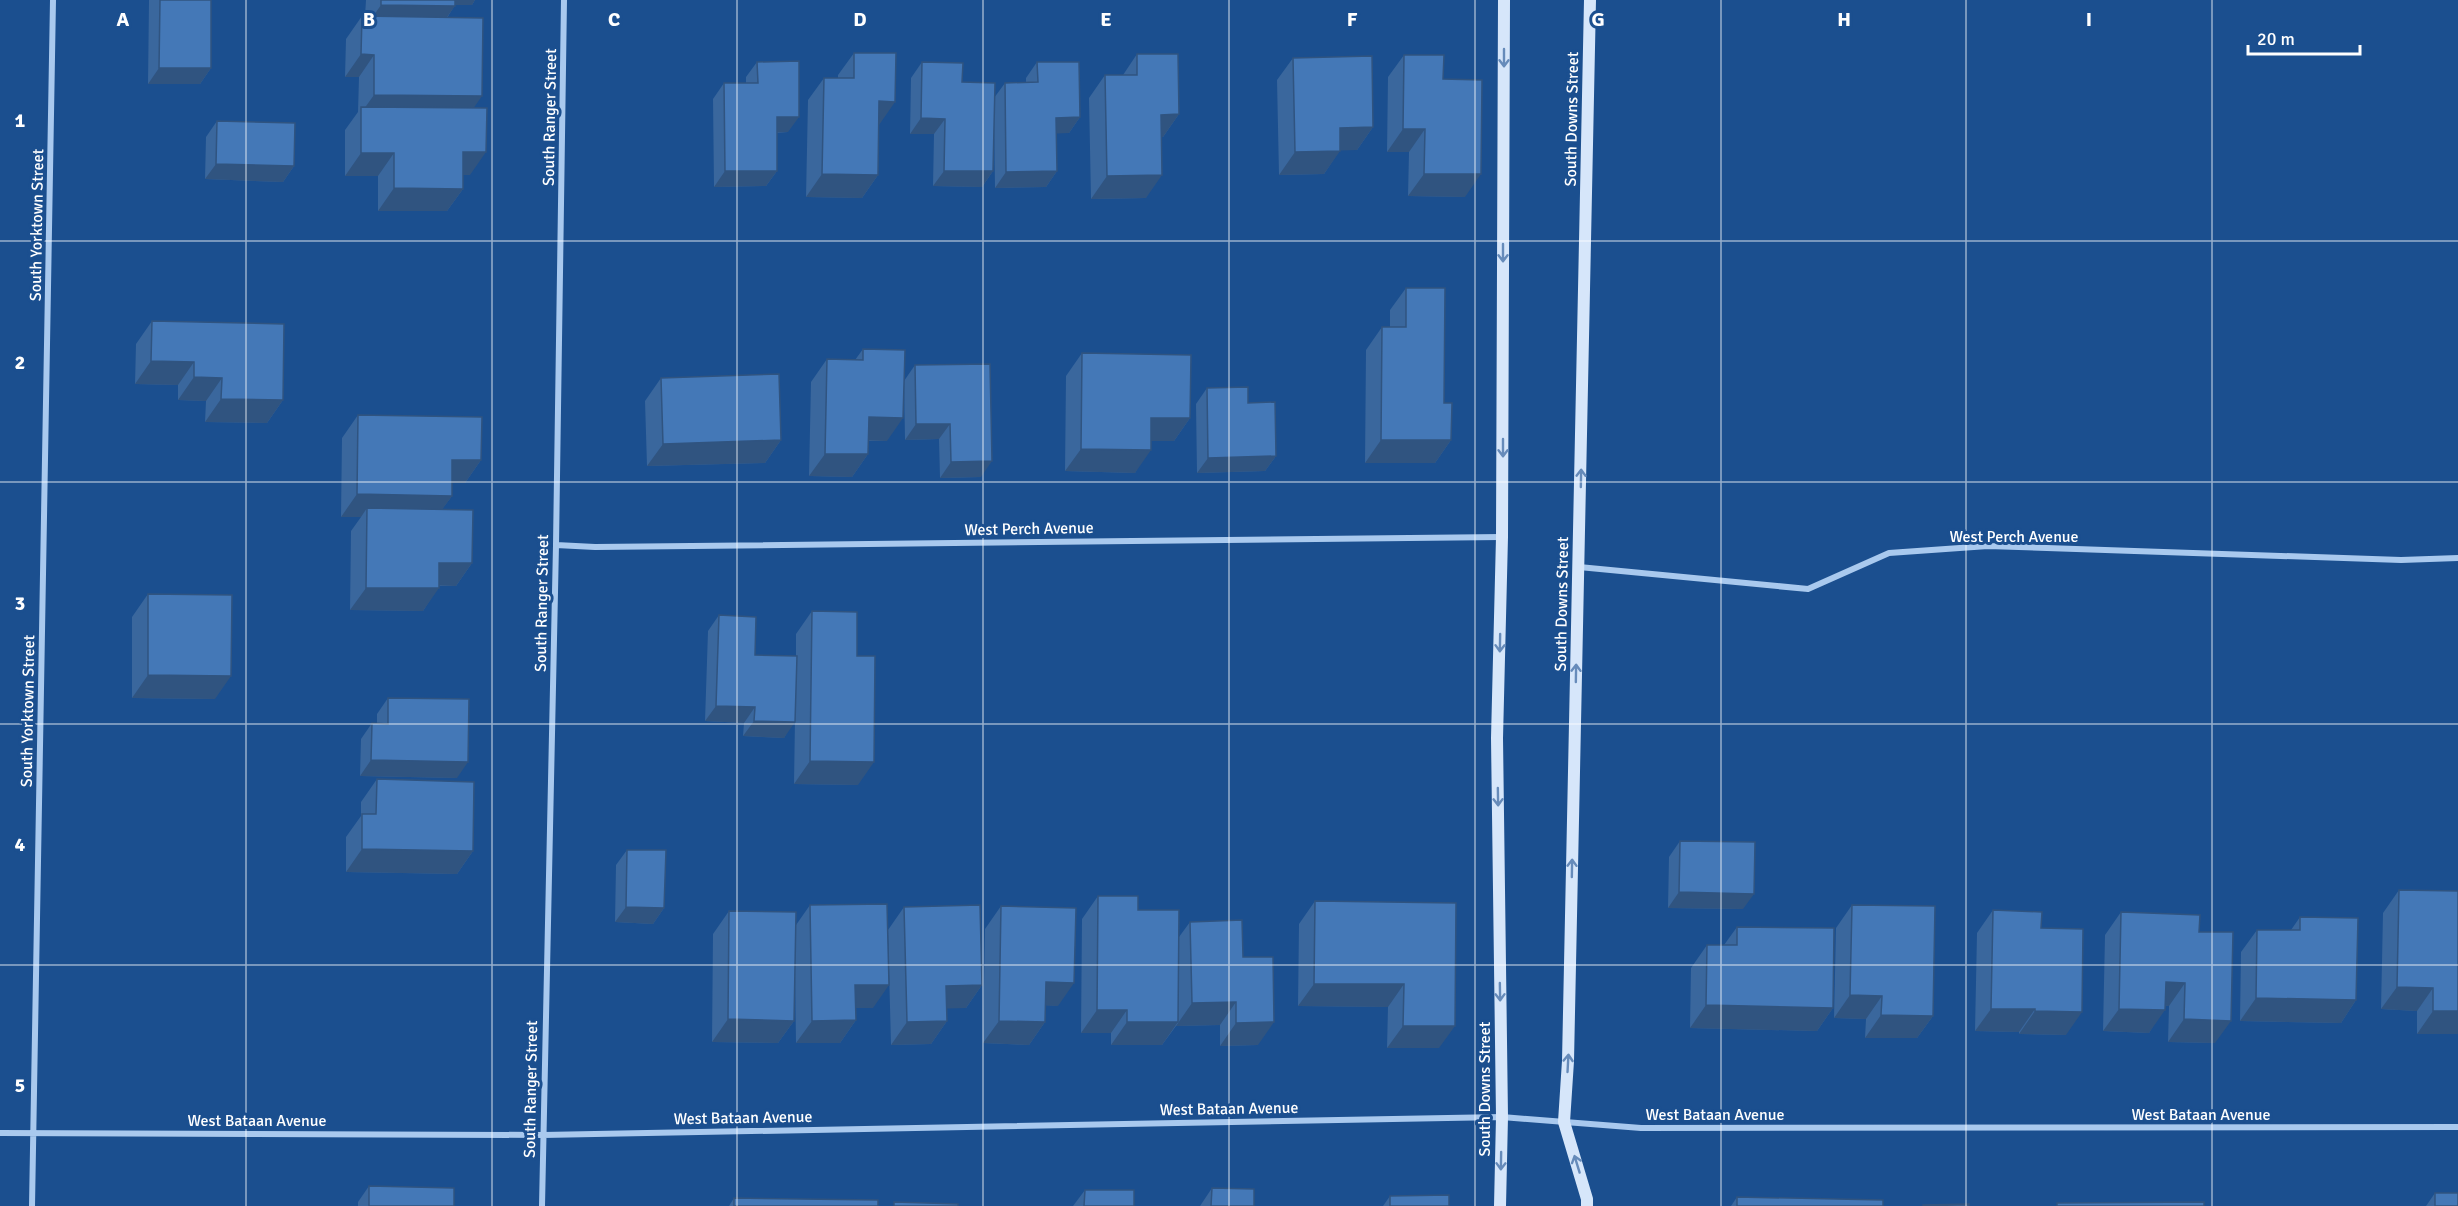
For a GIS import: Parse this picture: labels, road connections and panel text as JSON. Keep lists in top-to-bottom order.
{
  "streets": {
    "main road": ["South Downs Street"],
    "street": [
      "South Ranger Street",
      "South Yorktown Street",
      "West Perch Avenue",
      "West Bataan Avenue"
    ]
  },
  "crossings": [
    ["South Ranger Street", "West Perch Avenue"],
    ["South Ranger Street", "West Bataan Avenue"],
    ["South Downs Street", "West Perch Avenue"],
    ["South Downs Street", "West Bataan Avenue"],
    ["South Yorktown Street", "West Bataan Avenue"]
  ],
  "scale_bar": "20 m",
  "grid": {
    "columns": [
      "A",
      "B",
      "C",
      "D",
      "E",
      "F",
      "G",
      "H",
      "I"
    ],
    "rows": [
      "1",
      "2",
      "3",
      "4",
      "5"
    ]
  }
}
